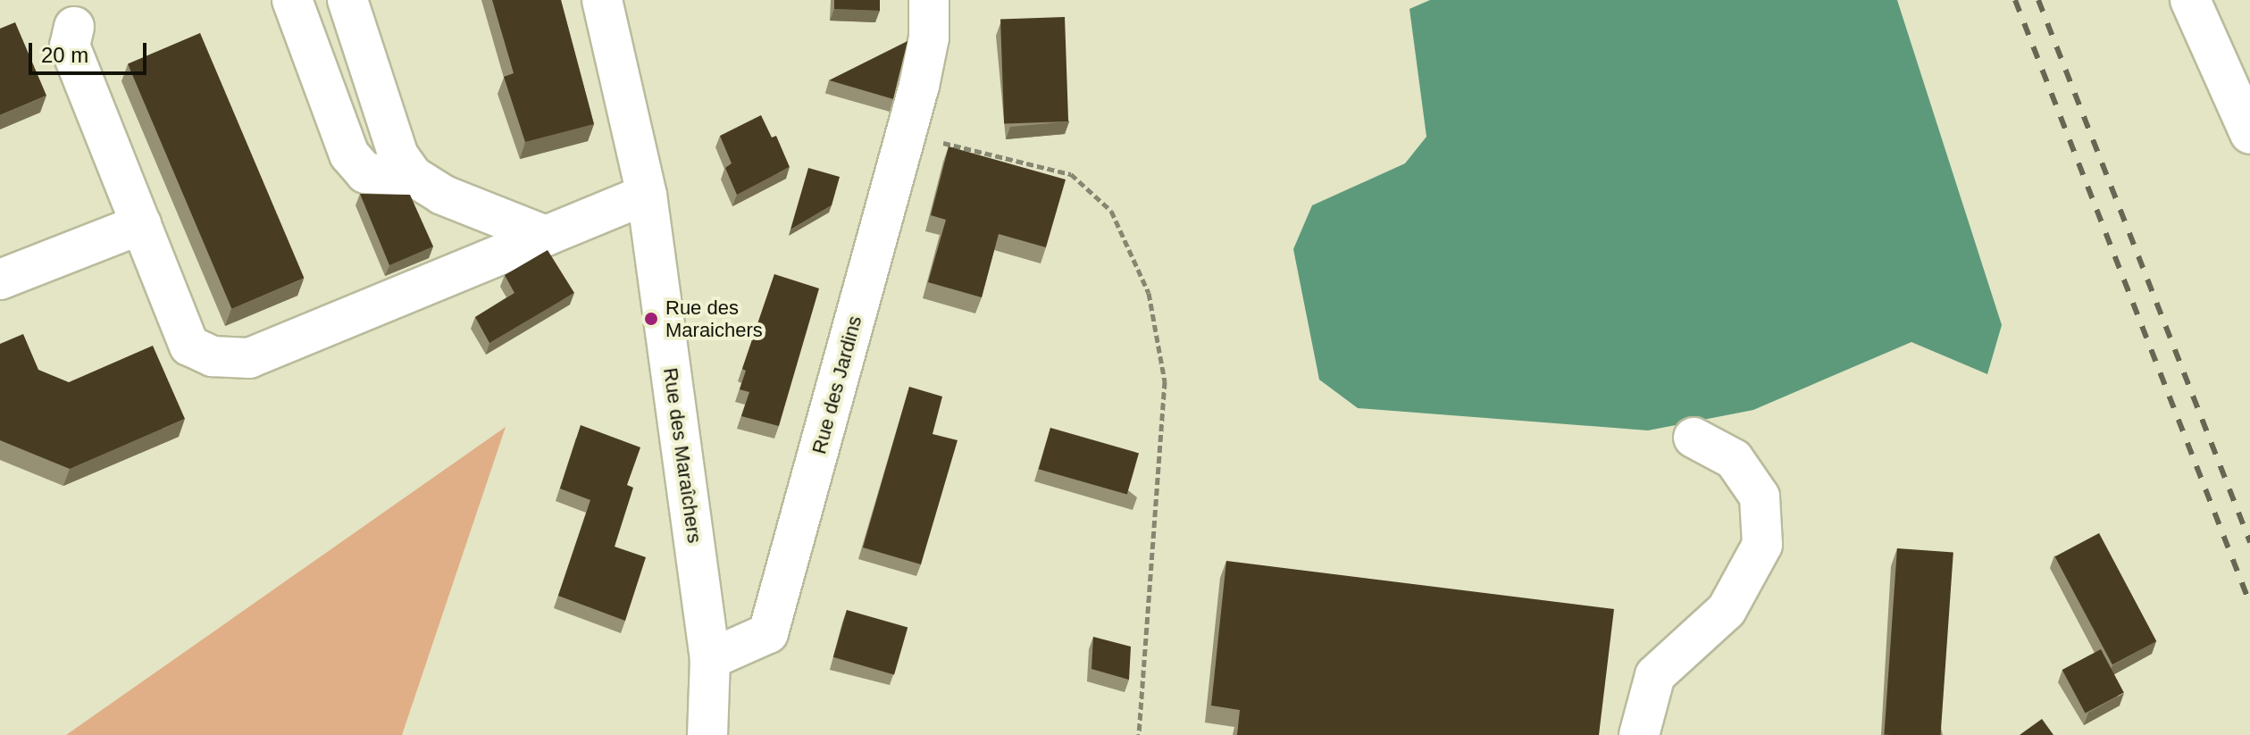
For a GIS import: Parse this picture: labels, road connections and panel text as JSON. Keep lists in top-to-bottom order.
{
  "streets": {
    "street": ["Rue des Jardins", "Rue des Maraîchers"]
  },
  "crossings": [
    ["Rue des Jardins", "Rue des Maraîchers"]
  ],
  "places": ["Rue des Maraichers"],
  "scale_bar": "20 m"
}
